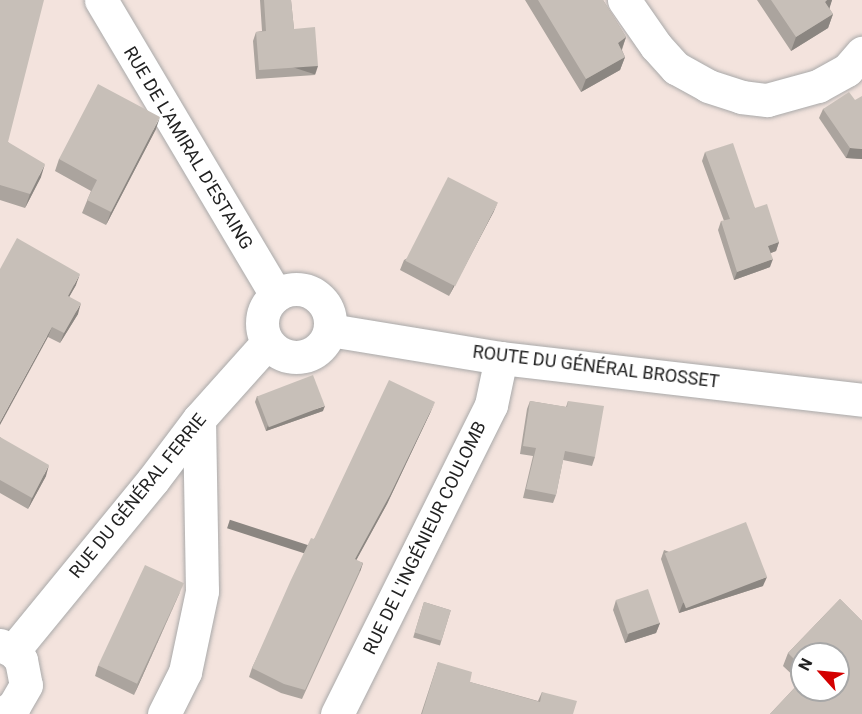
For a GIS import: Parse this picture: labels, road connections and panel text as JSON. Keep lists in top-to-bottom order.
{
  "streets": {
    "street": [
      "RUE DE L'AMIRAL D'ESTAING",
      "ROUTE DU GÉNÉRAL BROSSET",
      "RUE DU GÉNÉRAL FERRIE",
      "RUE DE L'INGÉNIEUR COULOMB"
    ]
  },
  "crossings": [
    ["RUE DE L'AMIRAL D'ESTAING", "ROUTE DU GÉNÉRAL BROSSET"],
    ["RUE DE L'AMIRAL D'ESTAING", "RUE DU GÉNÉRAL FERRIE"],
    ["ROUTE DU GÉNÉRAL BROSSET", "RUE DU GÉNÉRAL FERRIE"],
    ["ROUTE DU GÉNÉRAL BROSSET", "RUE DE L'INGÉNIEUR COULOMB"]
  ],
  "north": "top left"
}
